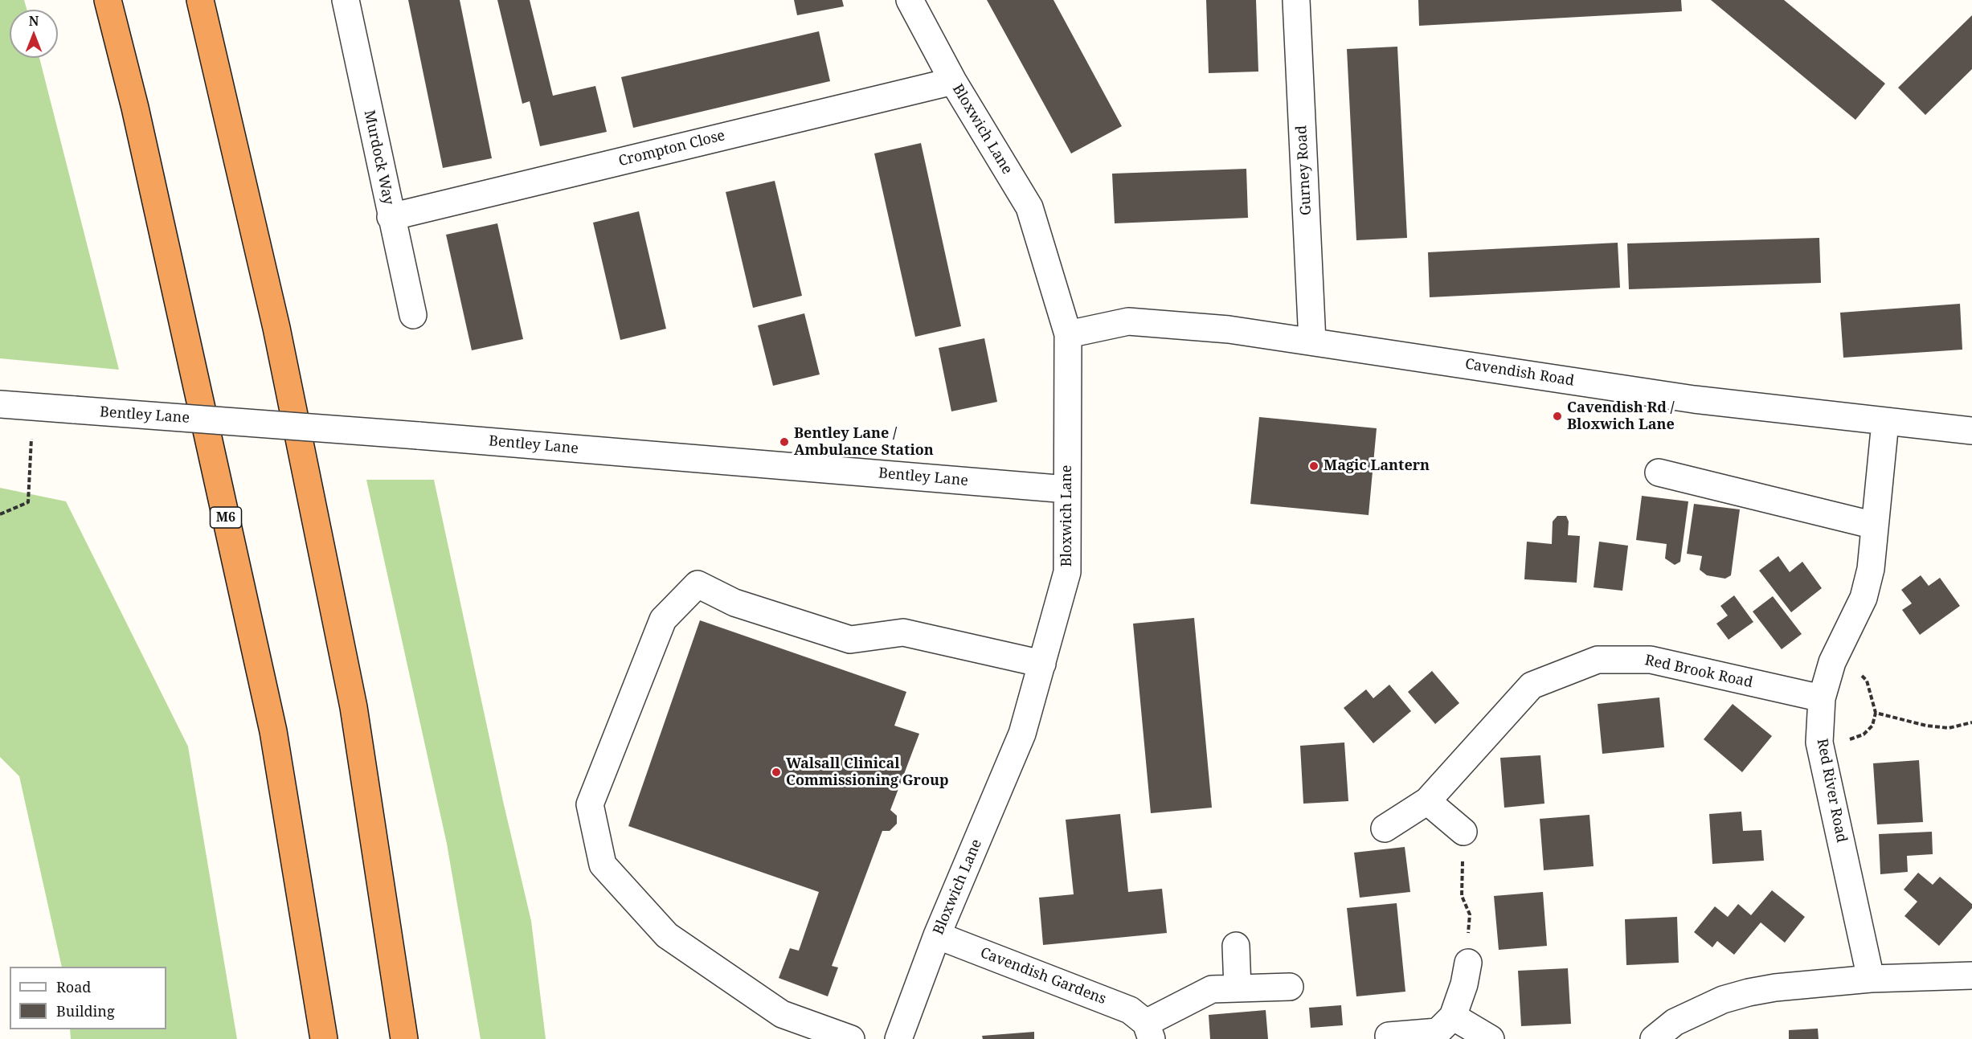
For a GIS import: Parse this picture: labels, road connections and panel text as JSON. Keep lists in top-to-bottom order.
{
  "streets": {
    "highway": ["M6"],
    "street": [
      "Bloxwich Lane",
      "Crompton Close",
      "Murdock Way",
      "Gurney Road",
      "Cavendish Road",
      "Bentley Lane",
      "Red Brook Road",
      "Red River Road",
      "Cavendish Gardens"
    ]
  },
  "crossings": [
    ["Bloxwich Lane", "Crompton Close"],
    ["Bloxwich Lane", "Cavendish Road"],
    ["Bloxwich Lane", "Bentley Lane"],
    ["Bloxwich Lane", "Cavendish Gardens"],
    ["Crompton Close", "Murdock Way"],
    ["Gurney Road", "Cavendish Road"],
    ["Cavendish Road", "Red River Road"],
    ["Red Brook Road", "Red River Road"]
  ],
  "places": [
    "Cavendish Rd / Bloxwich Lane",
    "Bentley Lane / Ambulance Station",
    "Magic Lantern",
    "Walsall Clinical Commissioning Group"
  ],
  "legend": ["Road", "Building"],
  "north": "top"
}
